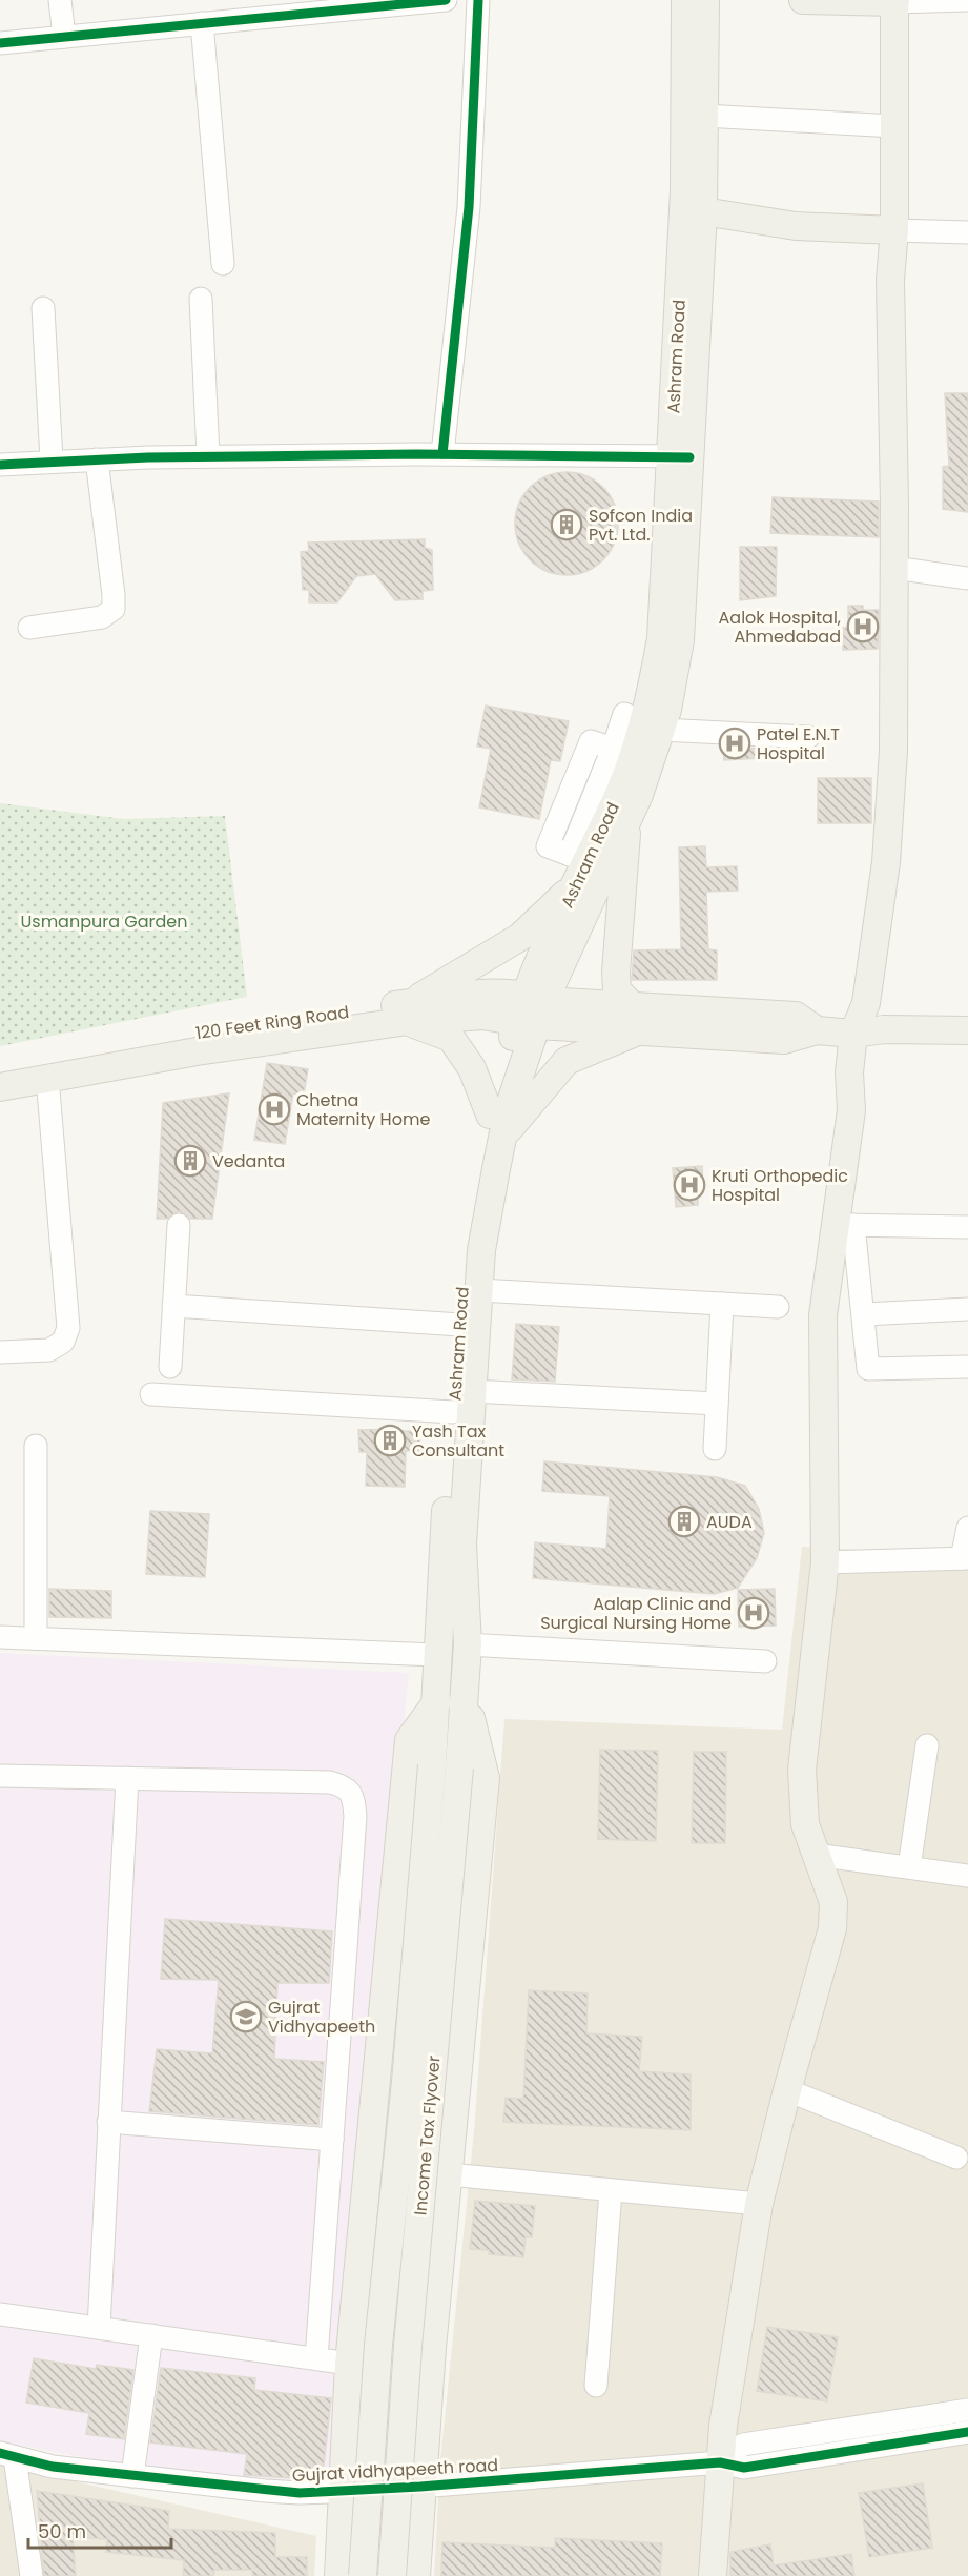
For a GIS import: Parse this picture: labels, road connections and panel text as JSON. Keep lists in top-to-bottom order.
{
  "streets": {
    "main road": ["Ashram Road", "120 Feet Ring Road", "Income Tax Flyover"],
    "street": ["Gujrat vidhyapeeth road"]
  },
  "crossings": [
    ["Ashram Road", "120 Feet Ring Road"],
    ["Ashram Road", "Income Tax Flyover"]
  ],
  "parks": ["Usmanpura Garden"],
  "places": {
    "building": [
      "Sofcon India Pvt. Ltd.",
      "Vedanta",
      "Yash Tax Consultant",
      "AUDA"
    ],
    "hospital": [
      "Aalok Hospital, Ahmedabad",
      "Patel E.N.T Hospital",
      "Chetna Maternity Home",
      "Kruti Orthopedic Hospital",
      "Aalap Clinic and Surgical Nursing Home"
    ],
    "school or university": ["Gujrat Vidhyapeeth"]
  },
  "scale_bar": "50 m"
}
